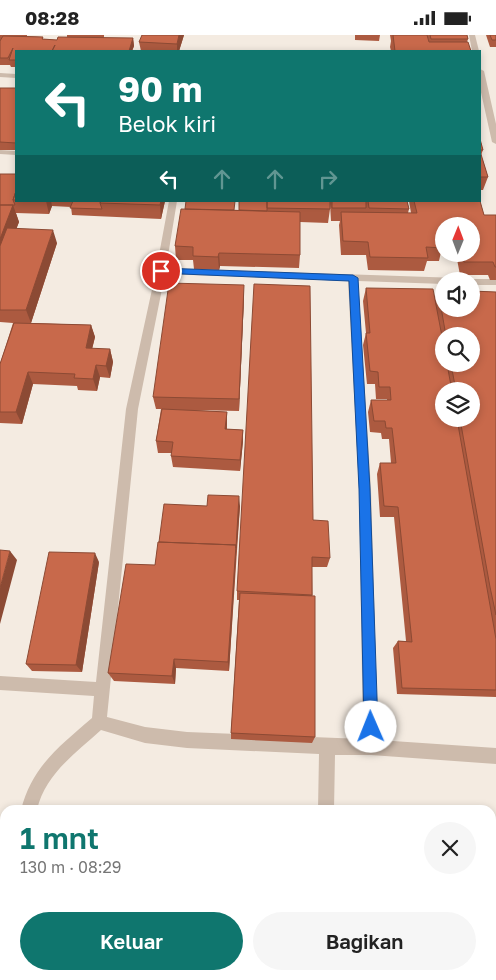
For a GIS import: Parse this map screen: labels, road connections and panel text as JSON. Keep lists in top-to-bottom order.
{
  "north": "top",
  "page": {
    "status": "08:28",
    "turn": ["90 m", "Belok kiri"],
    "heading": ["1 mnt", "130 m · 08:29"],
    "buttons": ["Keluar", "Bagikan"]
  }
}
